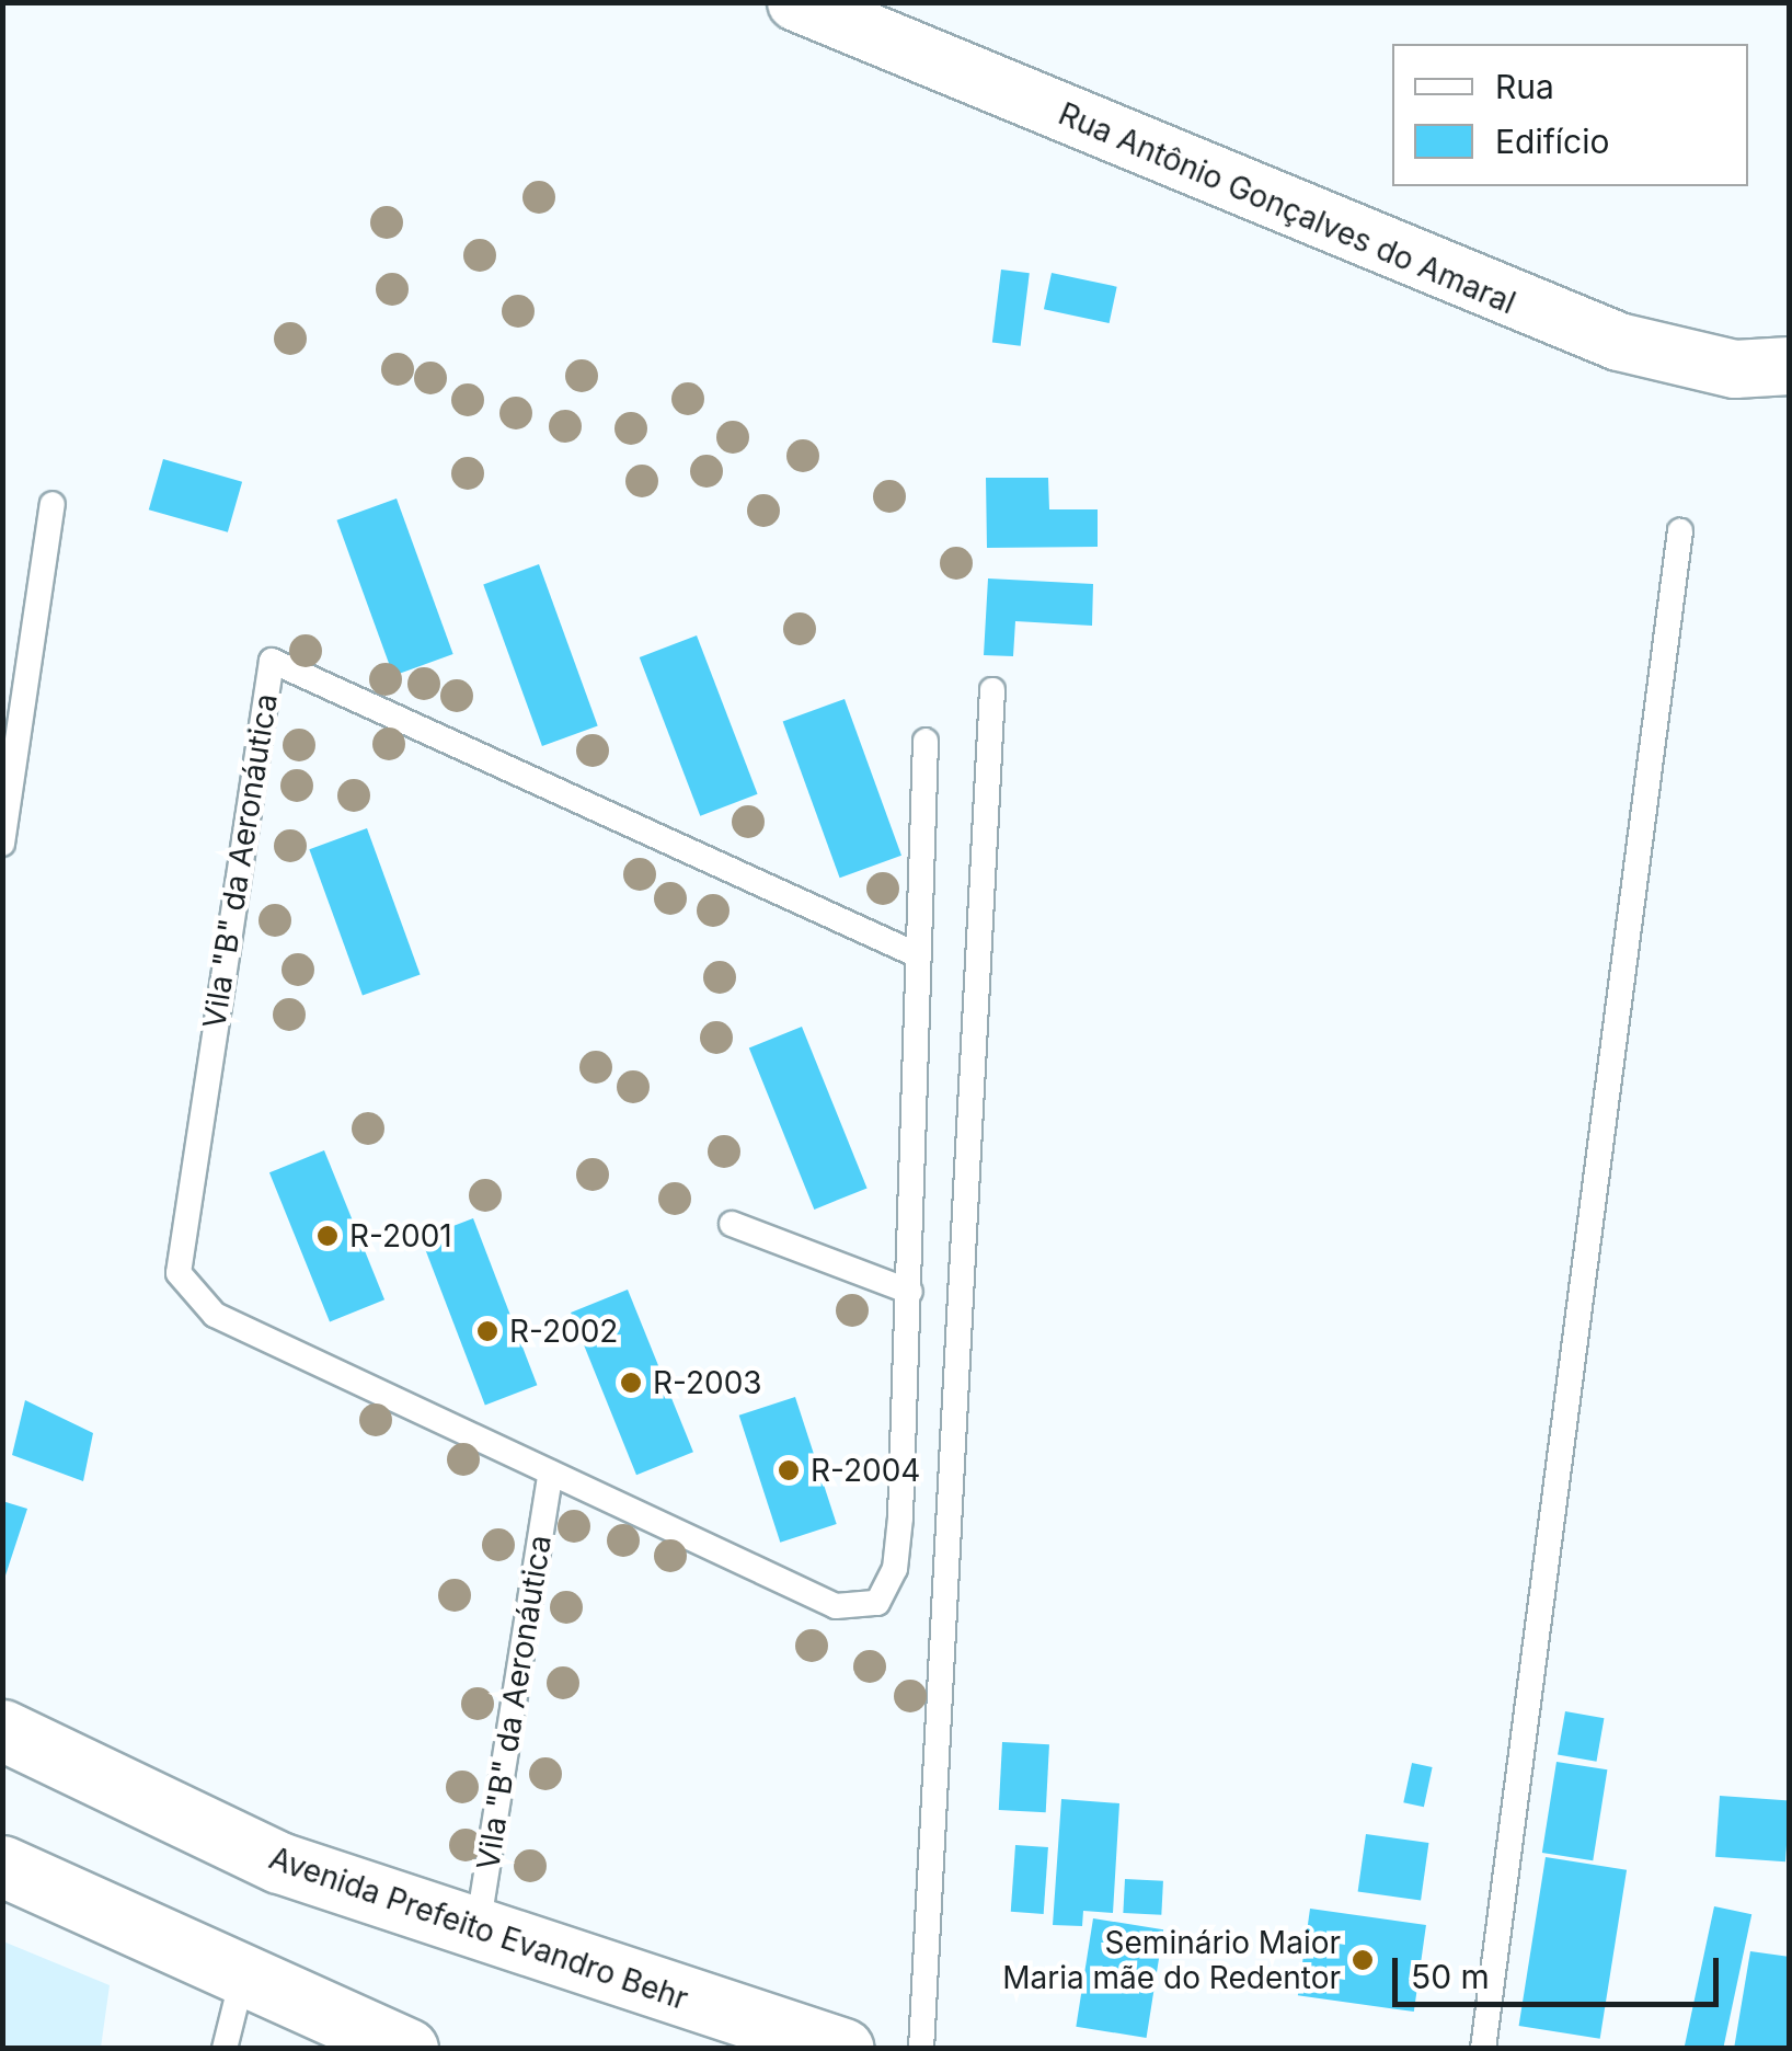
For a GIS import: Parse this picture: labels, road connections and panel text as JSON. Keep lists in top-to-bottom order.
{
  "streets": {
    "highway": ["Avenida Prefeito Evandro Behr"],
    "street": ["Rua Antônio Gonçalves do Amaral"],
    "lane": ["Vila \"B\" da Aeronáutica"]
  },
  "crossings": [
    ["Vila \"B\" da Aeronáutica", "Avenida Prefeito Evandro Behr"]
  ],
  "places": [
    "R-2001",
    "R-2002",
    "R-2003",
    "R-2004",
    "Seminário Maior Maria mãe do Redentor"
  ],
  "legend": ["Rua", "Edifício"],
  "scale_bar": "50 m"
}
